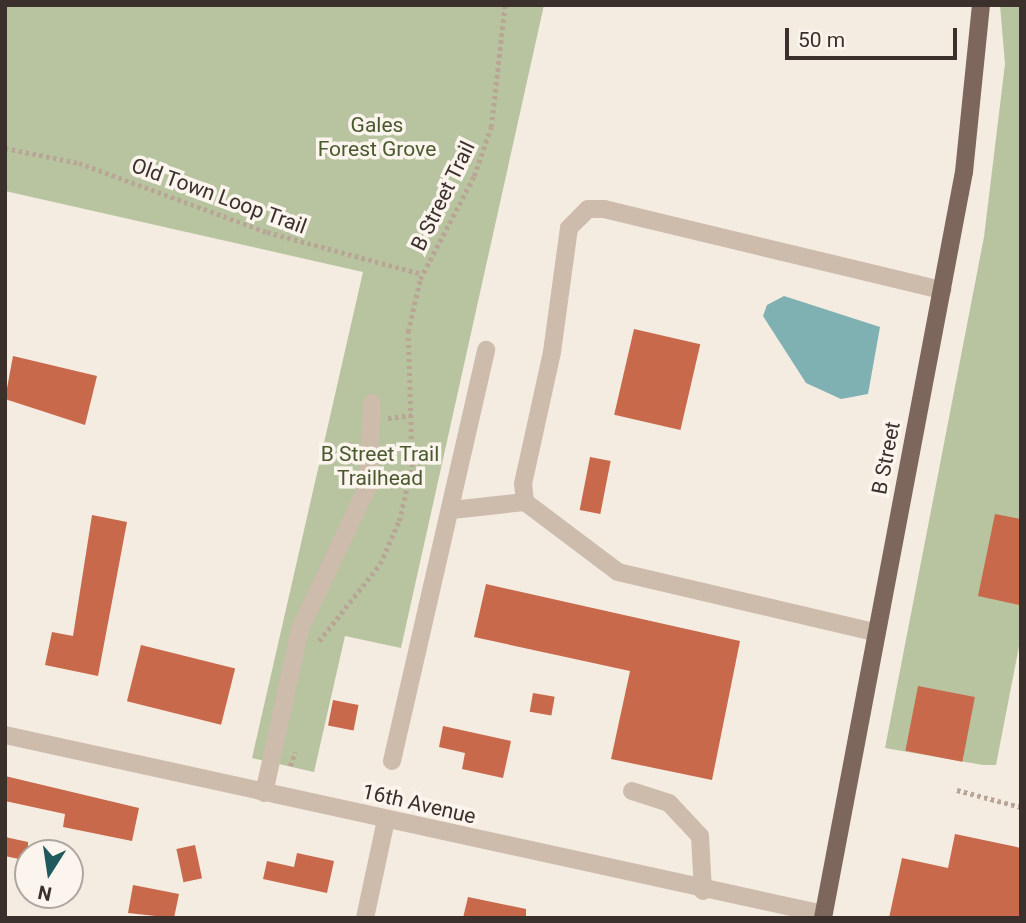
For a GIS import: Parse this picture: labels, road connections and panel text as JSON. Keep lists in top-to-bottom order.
{
  "streets": {
    "main road": ["B Street"],
    "street": ["16th Avenue"],
    "path": ["Old Town Loop Trail", "B Street Trail"]
  },
  "crossings": [
    ["Old Town Loop Trail", "B Street Trail"],
    ["B Street", "16th Avenue"]
  ],
  "parks": ["Gales Forest Grove", "B Street Trail Trailhead"],
  "scale_bar": "50 m",
  "north": "bottom"
}
